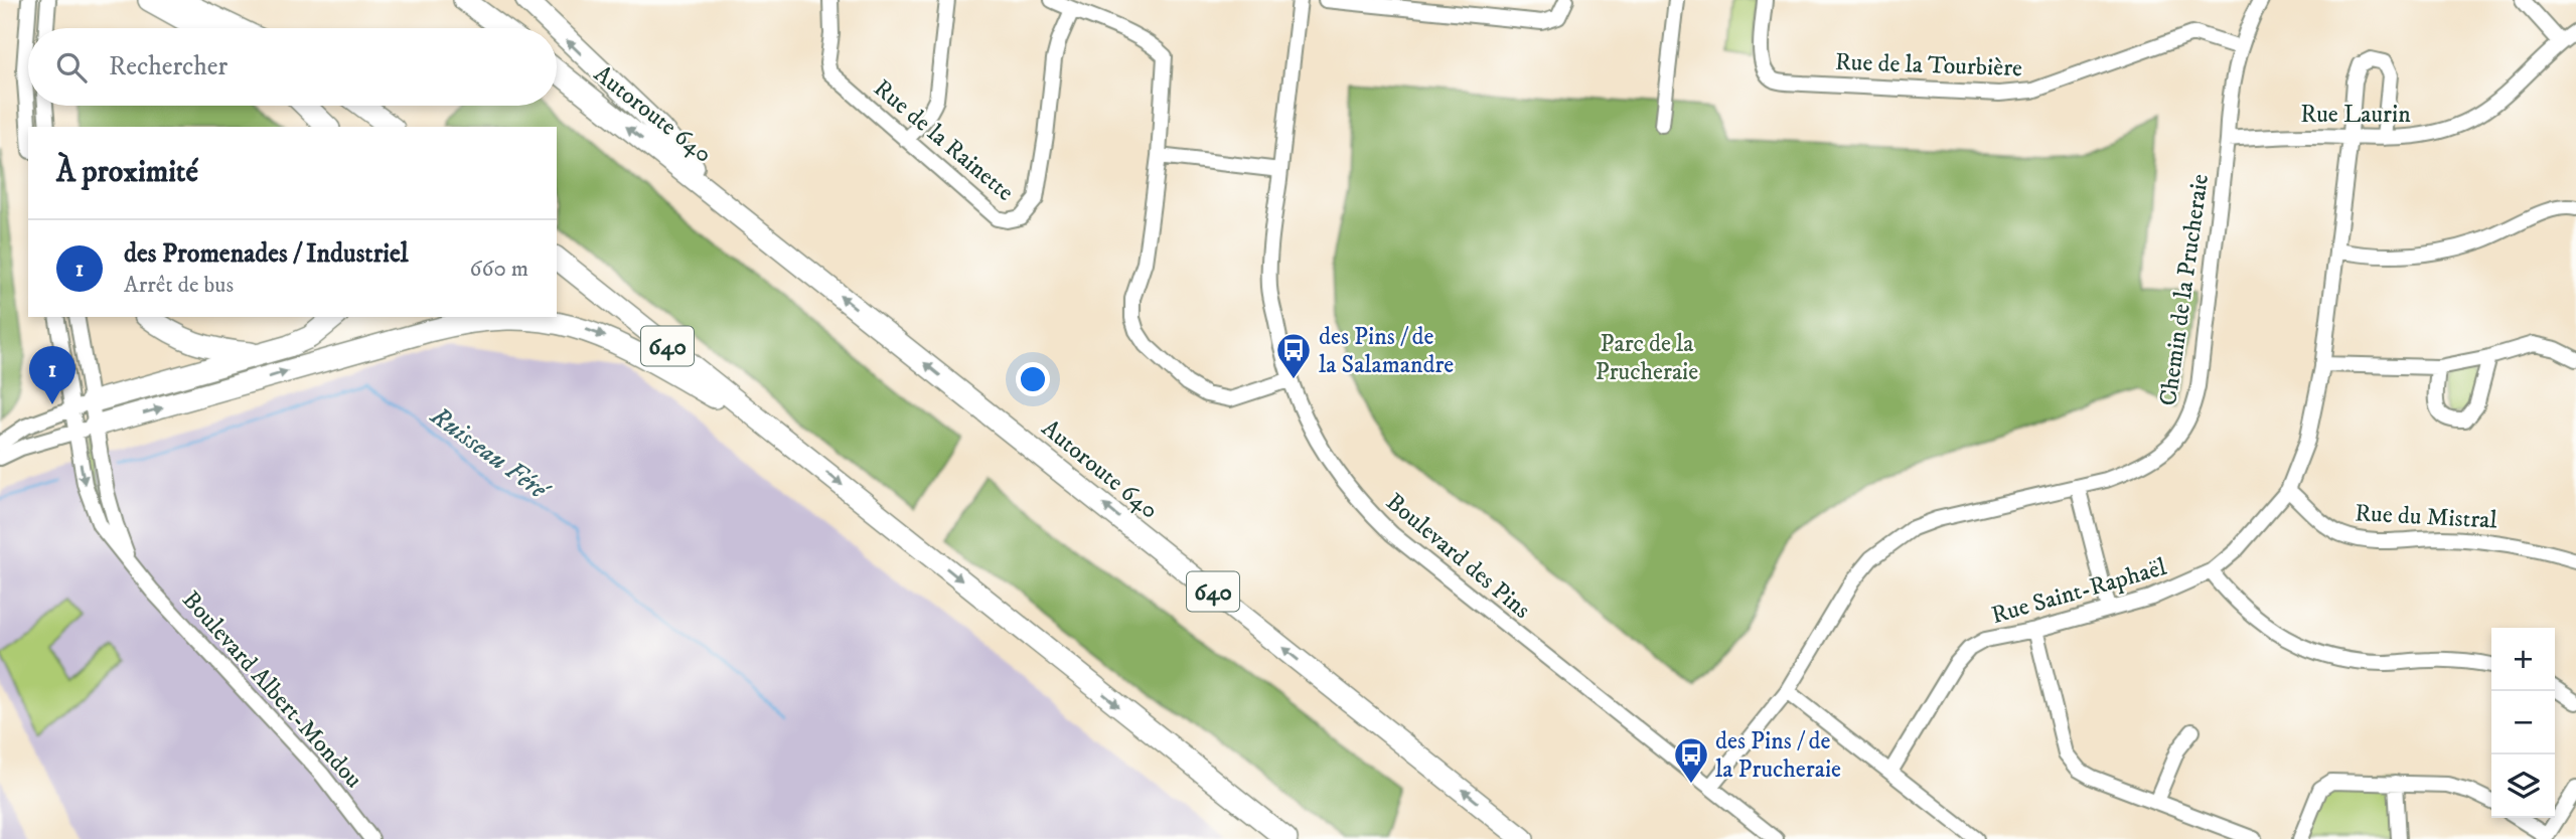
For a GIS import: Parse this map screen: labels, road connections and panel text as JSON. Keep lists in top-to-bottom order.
{
  "streets": {
    "highway": ["Autoroute 640", "640"],
    "street": [
      "Rue de la Tourbière",
      "Rue Laurin",
      "Rue de la Rainette",
      "Chemin de la Prucheraie",
      "Rue du Mistral",
      "Boulevard des Pins",
      "Rue Saint-Raphaël",
      "Boulevard Albert-Mondou"
    ]
  },
  "crossings": [
    ["Rue de la Tourbière", "Chemin de la Prucheraie"],
    ["Rue Laurin", "Chemin de la Prucheraie"],
    ["Rue Laurin", "Rue Saint-Raphaël"],
    ["Chemin de la Prucheraie", "Boulevard des Pins"],
    ["Rue du Mistral", "Rue Saint-Raphaël"]
  ],
  "water": ["Ruisseau Féré"],
  "parks": ["Parc de la Prucheraie"],
  "places": {
    "bus stop": ["des Pins / de la Salamandre", "des Pins / de la Prucheraie"]
  },
  "page": {
    "search": "Rechercher",
    "heading": "À proximité",
    "list": [
      {
        "mark": "1",
        "name": "des Promenades / Industriel",
        "note": "Arrêt de bus",
        "value": "660 m"
      }
    ],
    "pins": "1",
    "map_buttons": ["+", "−"]
  }
}
